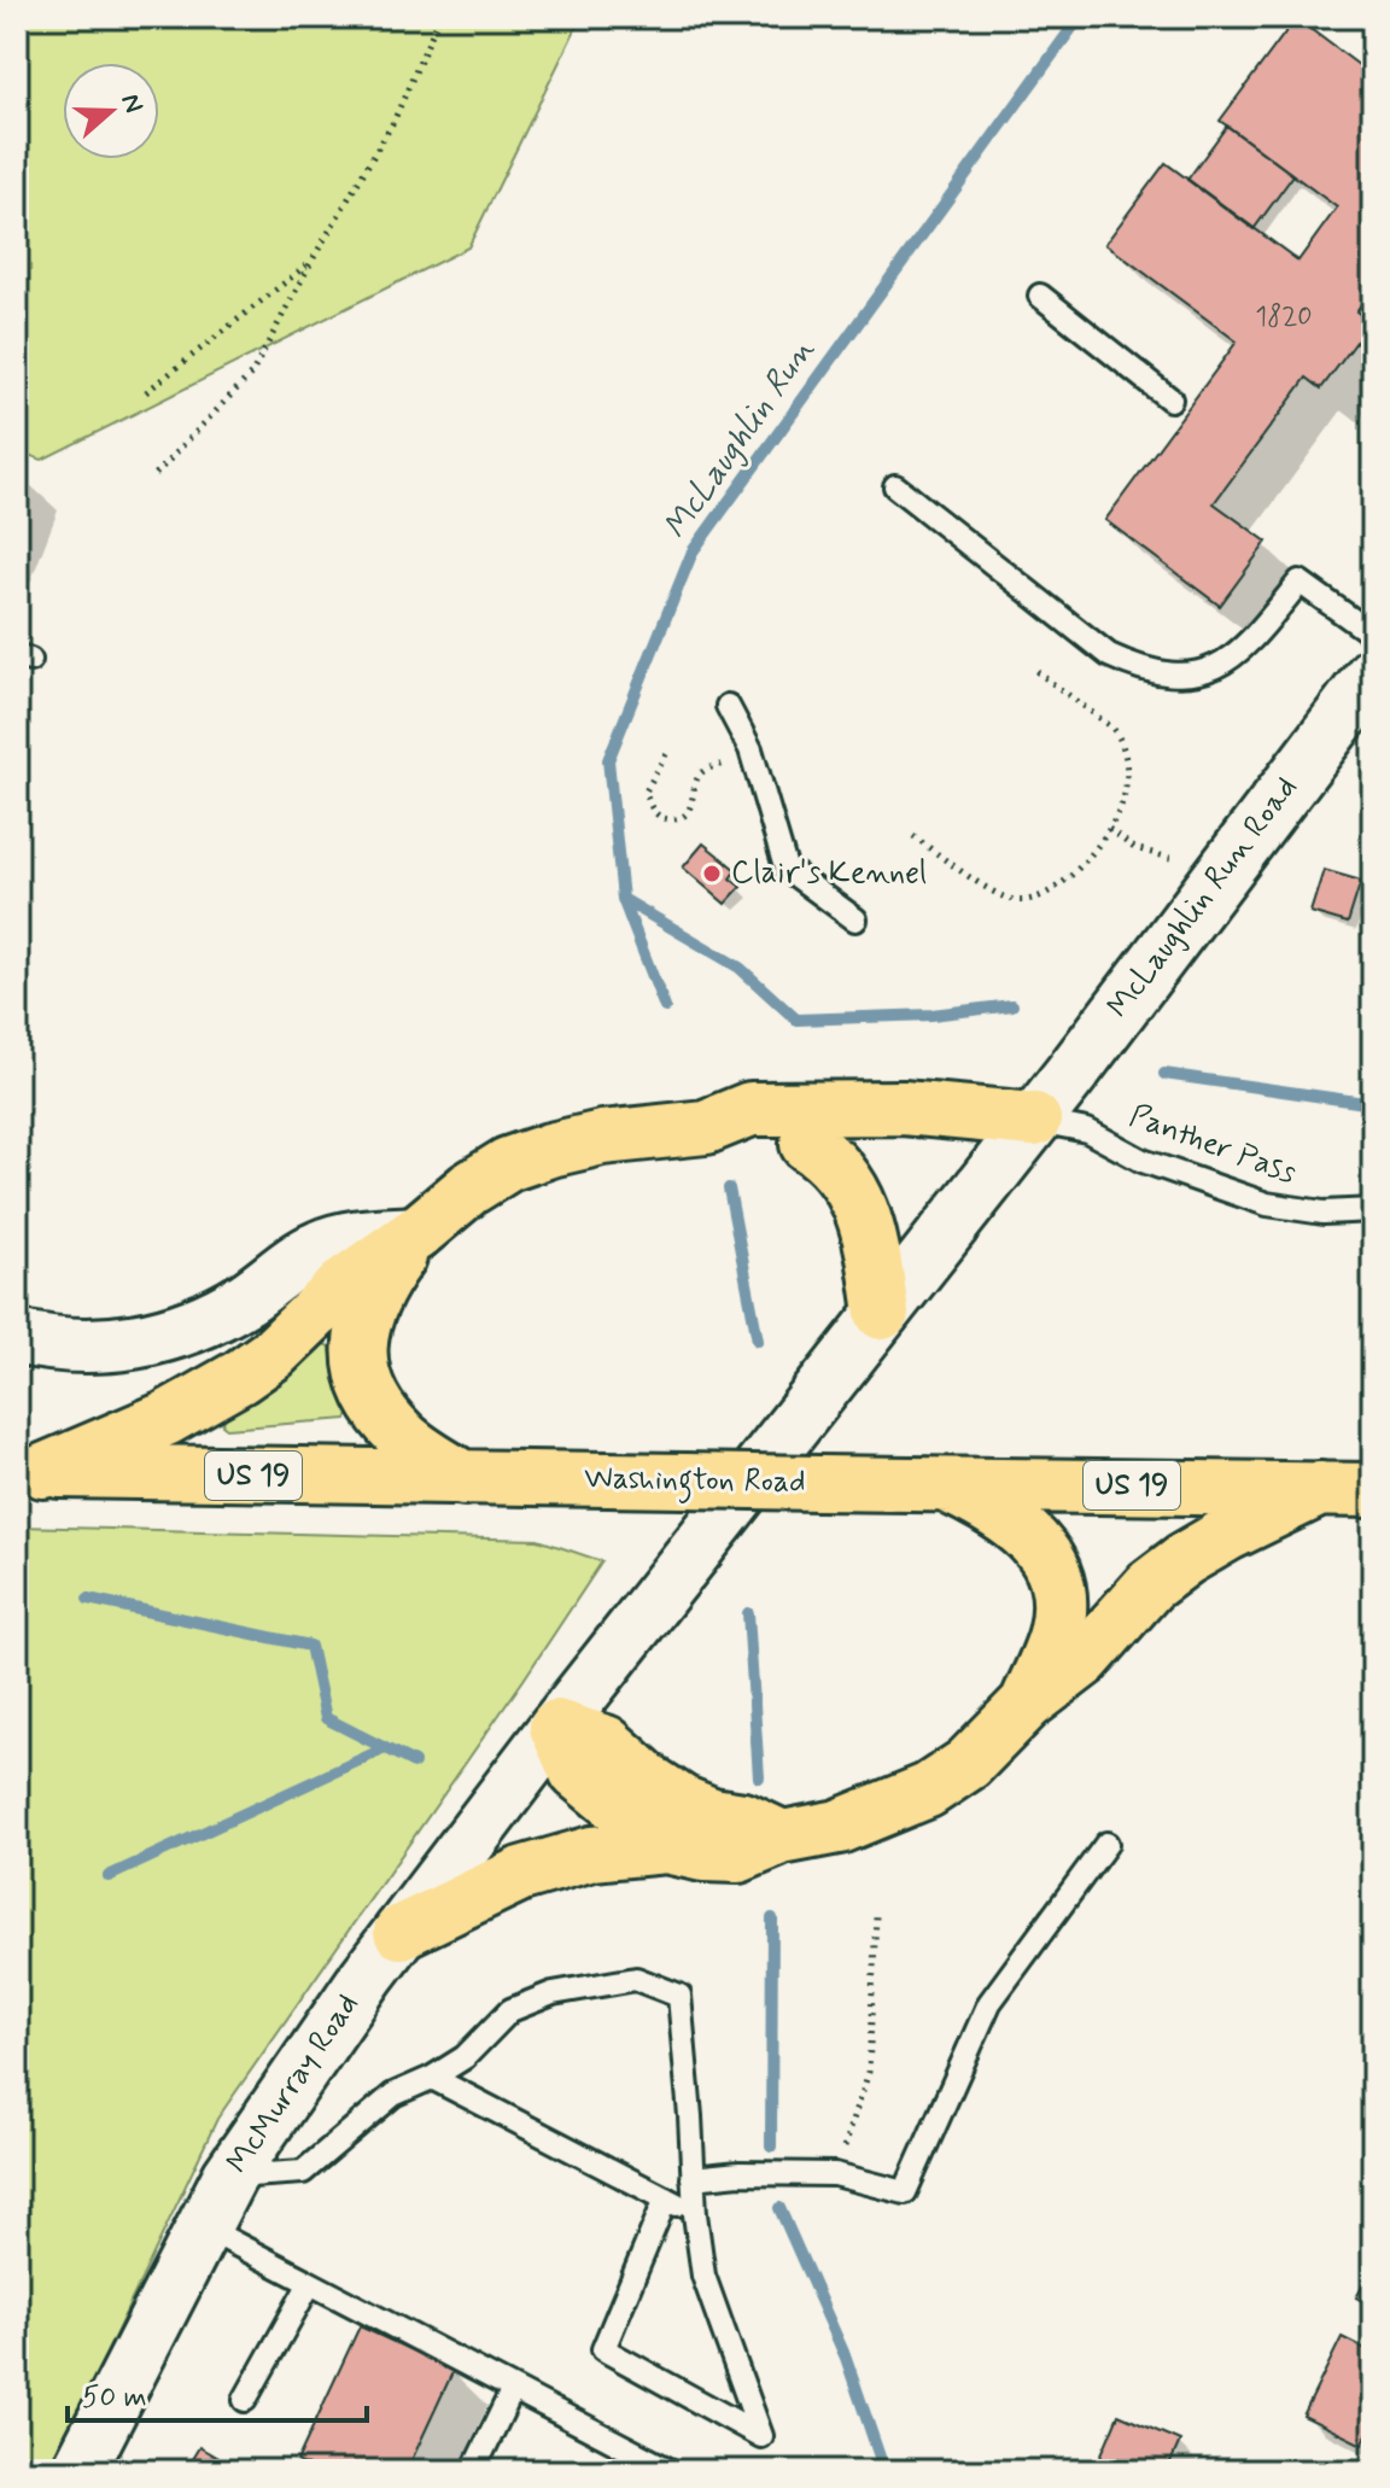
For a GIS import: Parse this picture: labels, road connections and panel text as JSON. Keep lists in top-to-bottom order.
{
  "streets": {
    "main road": [
      "McLaughlin Run Road",
      "US 19",
      "Washington Road",
      "McMurray Road"
    ],
    "lane": ["Panther Pass"]
  },
  "crossings": [
    ["McLaughlin Run Road", "Panther Pass"],
    ["McLaughlin Run Road", "McMurray Road"]
  ],
  "water": ["McLaughlin Run"],
  "places": ["Clair's Kennel"],
  "house_numbers": ["1820"],
  "scale_bar": "50 m",
  "north": "right"
}
